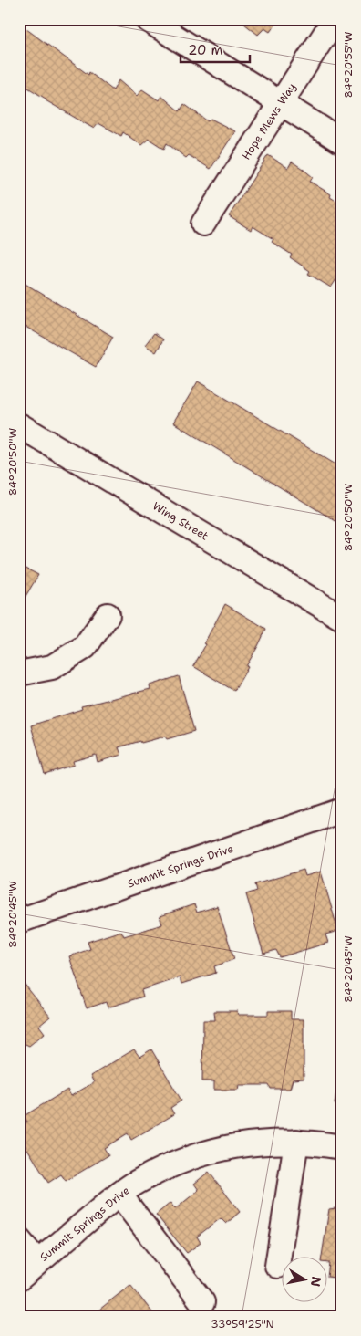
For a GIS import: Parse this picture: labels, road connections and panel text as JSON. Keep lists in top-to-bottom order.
{
  "streets": {
    "street": ["Hope Mews Way", "Wing Street", "Summit Springs Drive"]
  },
  "scale_bar": "20 m",
  "north": "right",
  "coordinates": [
    "84°20'55\"W",
    "84°20'50\"W",
    "84°20'45\"W",
    "33°59'25\"N"
  ]
}
